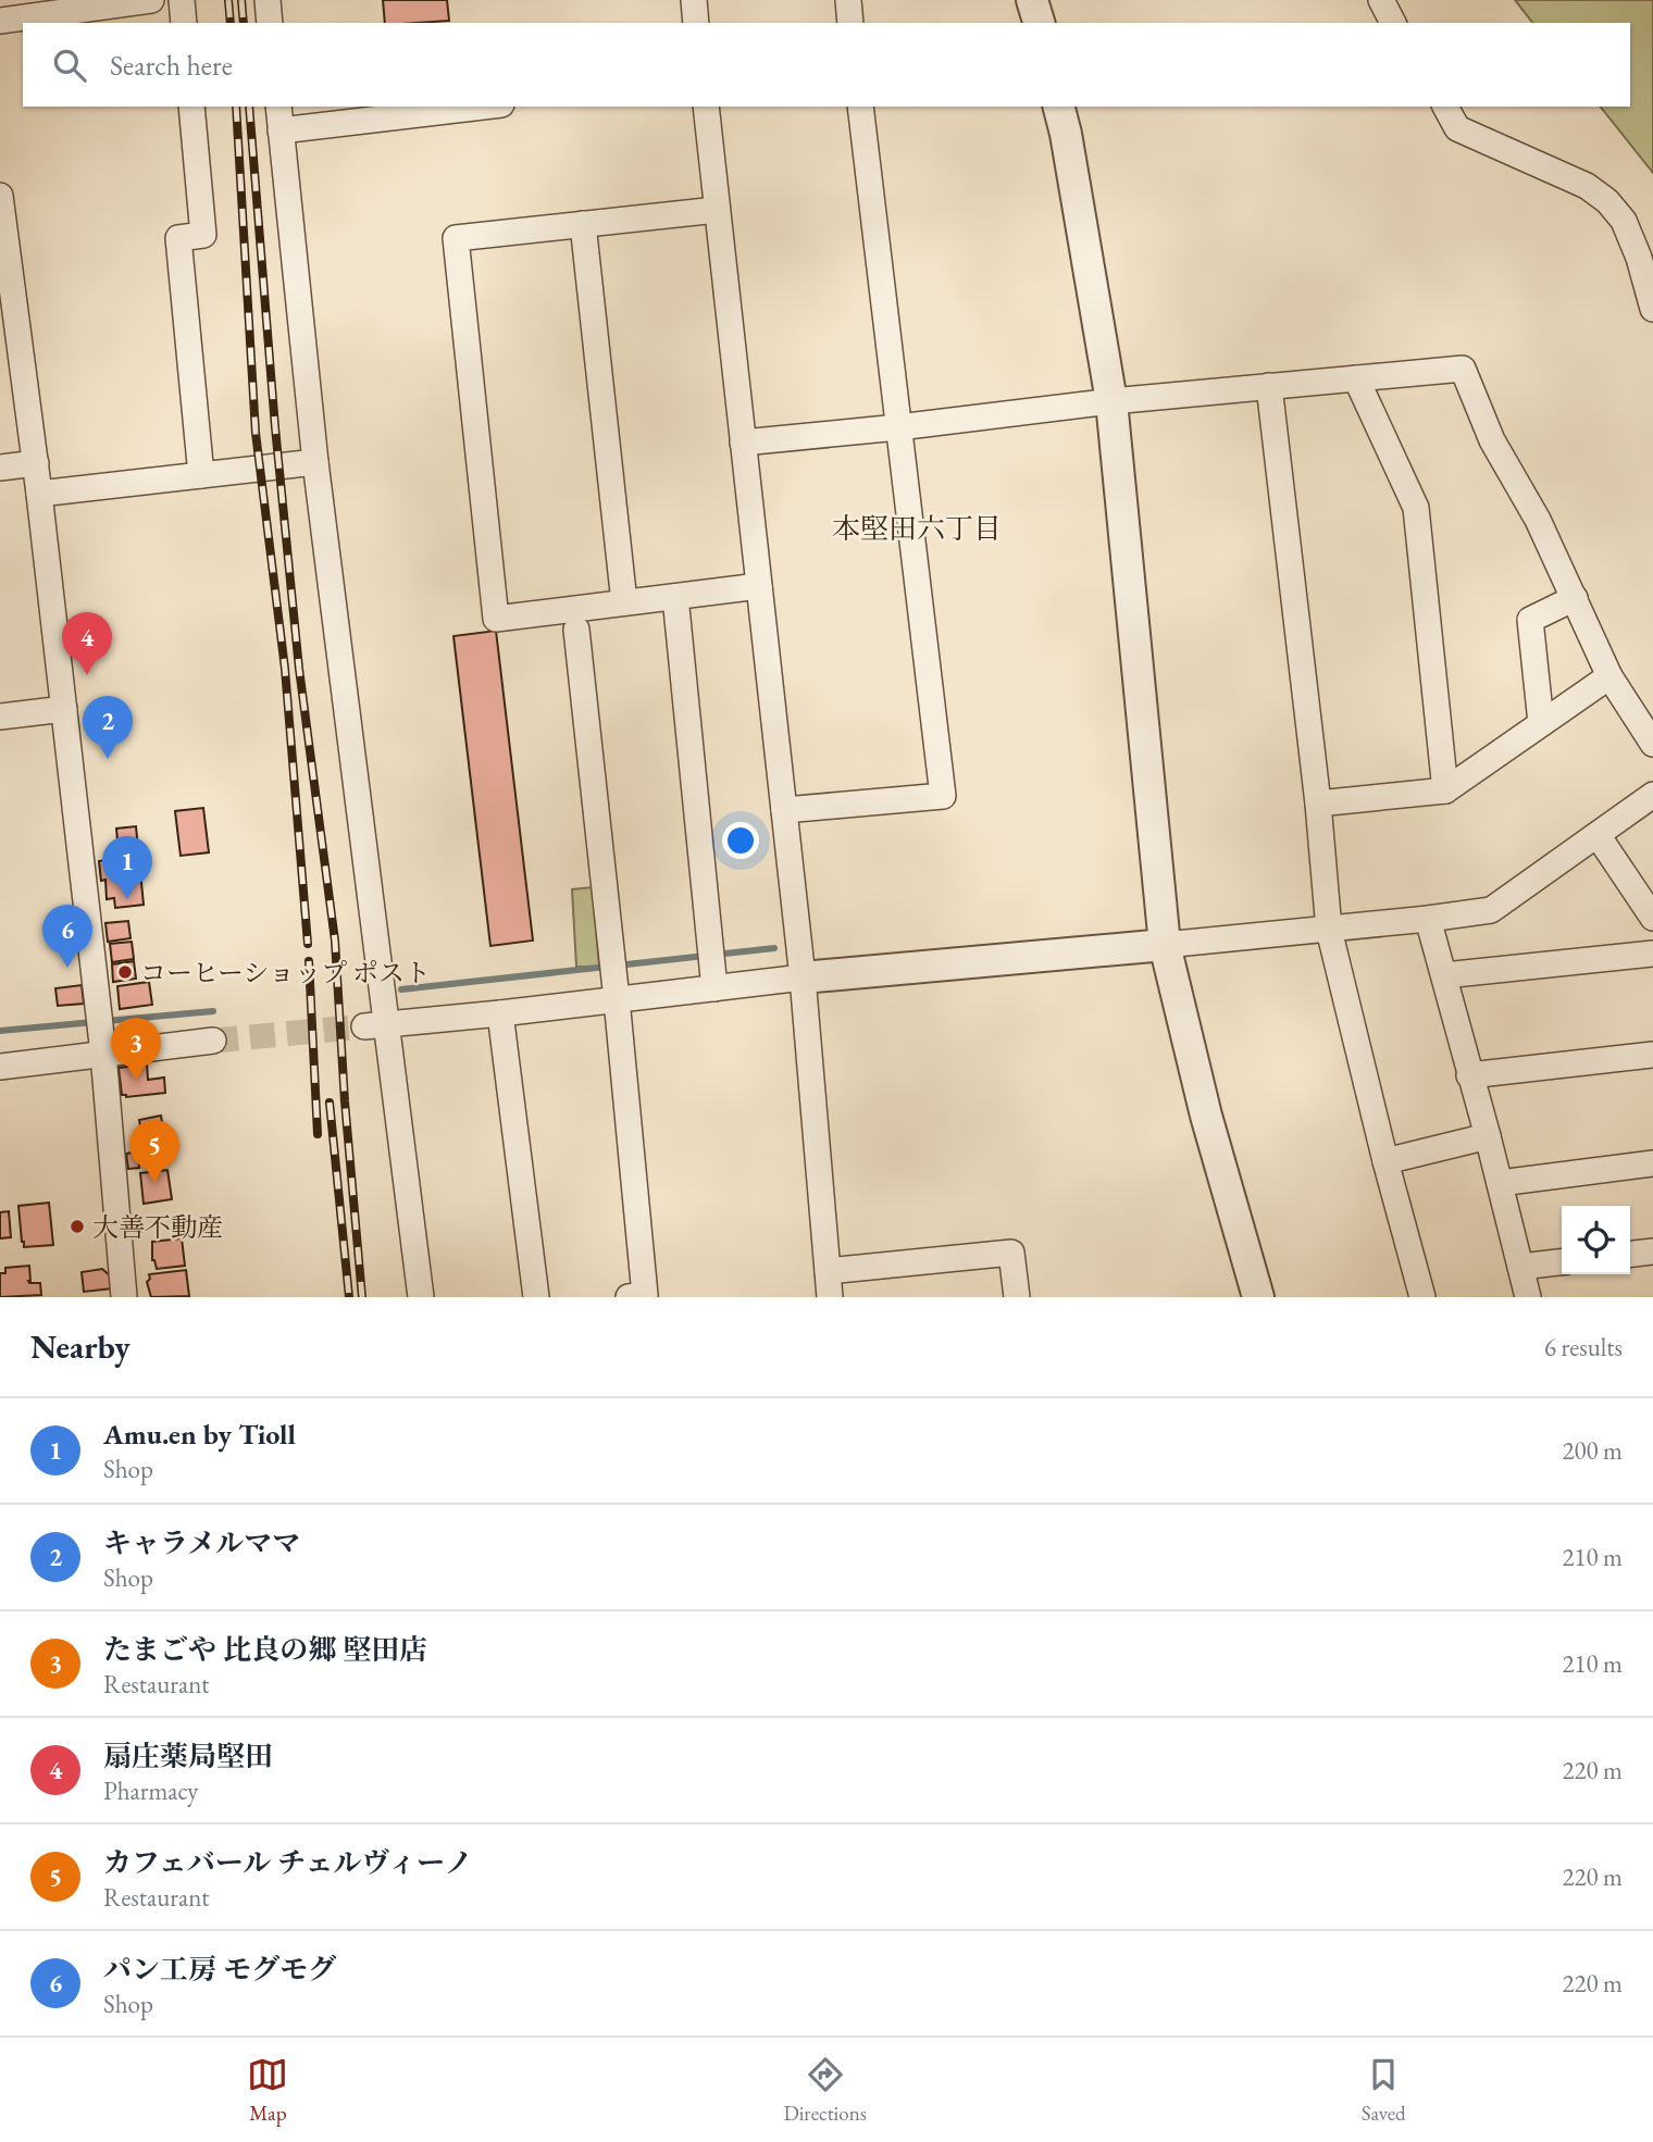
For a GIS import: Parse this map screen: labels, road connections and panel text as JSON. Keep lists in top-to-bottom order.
{
  "districts": ["本堅田六丁目"],
  "places": ["コーヒーショップ ポスト", "大善不動産"],
  "page": {
    "search": "Search here",
    "pins": [
      "4",
      "2",
      "1",
      "6",
      "3",
      "5"
    ],
    "heading": ["Nearby", "6 results"],
    "list": [
      {
        "mark": "1",
        "name": "Amu.en by Tioll",
        "note": "Shop",
        "value": "200 m"
      },
      {
        "mark": "2",
        "name": "キャラメルママ",
        "note": "Shop",
        "value": "210 m"
      },
      {
        "mark": "3",
        "name": "たまごや 比良の郷 堅田店",
        "note": "Restaurant",
        "value": "210 m"
      },
      {
        "mark": "4",
        "name": "扇庄薬局堅田",
        "note": "Pharmacy",
        "value": "220 m"
      },
      {
        "mark": "5",
        "name": "カフェバール チェルヴィーノ",
        "note": "Restaurant",
        "value": "220 m"
      },
      {
        "mark": "6",
        "name": "パン工房 モグモグ",
        "note": "Shop",
        "value": "220 m"
      }
    ],
    "nav": ["Map", "Directions", "Saved"]
  }
}
